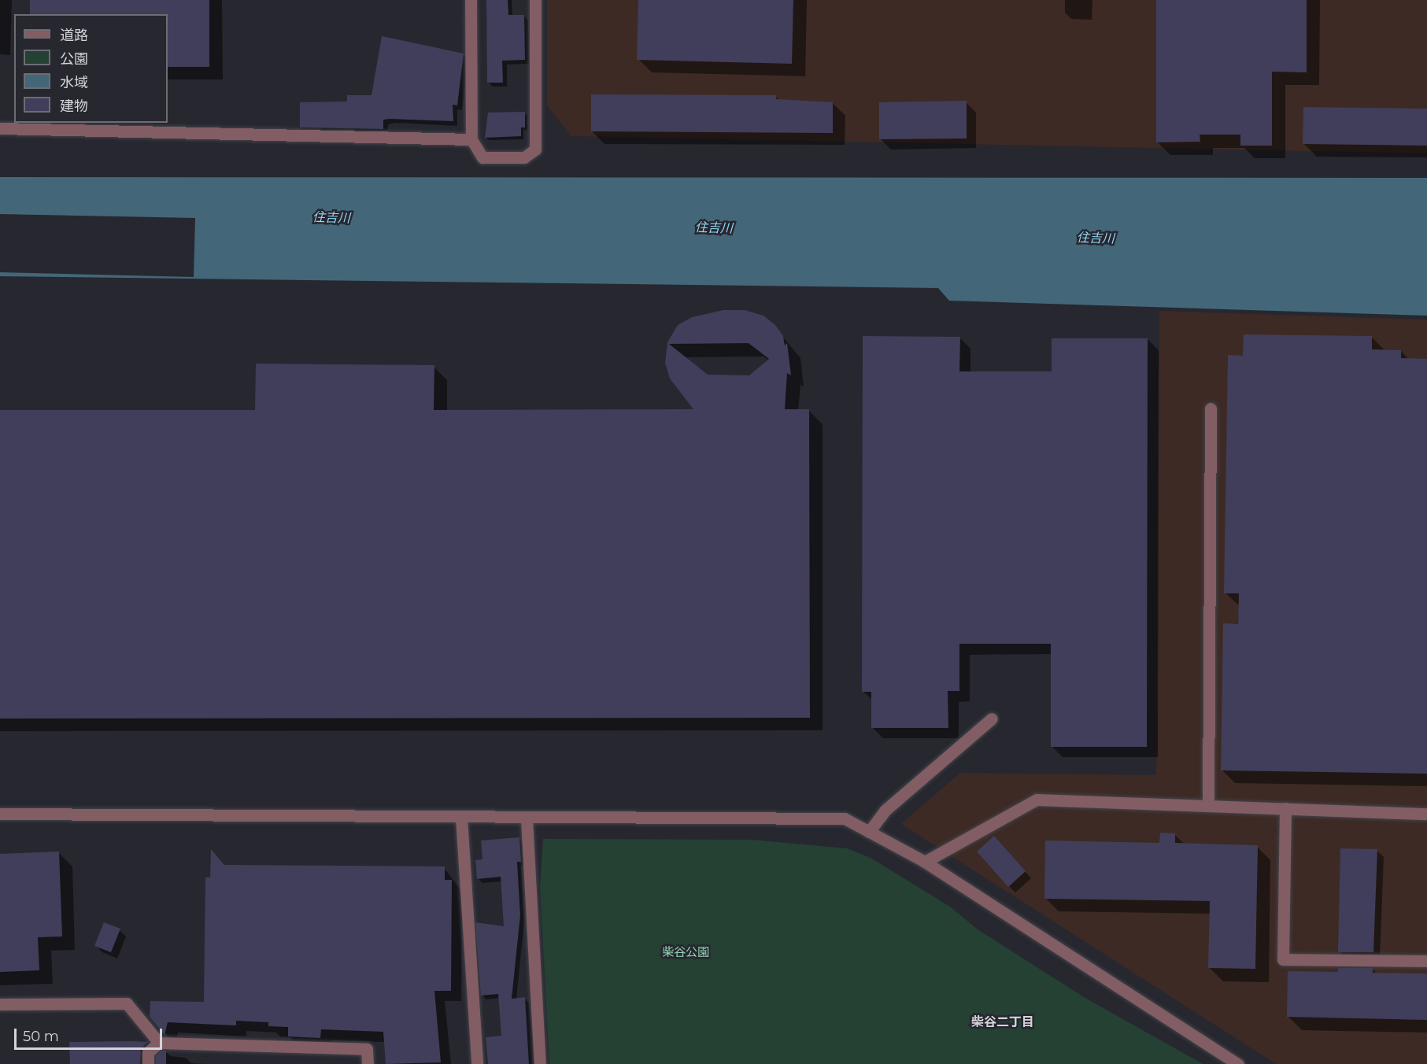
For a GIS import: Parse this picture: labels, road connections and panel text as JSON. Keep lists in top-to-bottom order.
{
  "districts": ["柴谷二丁目"],
  "water": ["住吉川"],
  "parks": ["柴谷公園"],
  "legend": [
    "道路",
    "公園",
    "水域",
    "建物"
  ],
  "scale_bar": "50 m"
}
